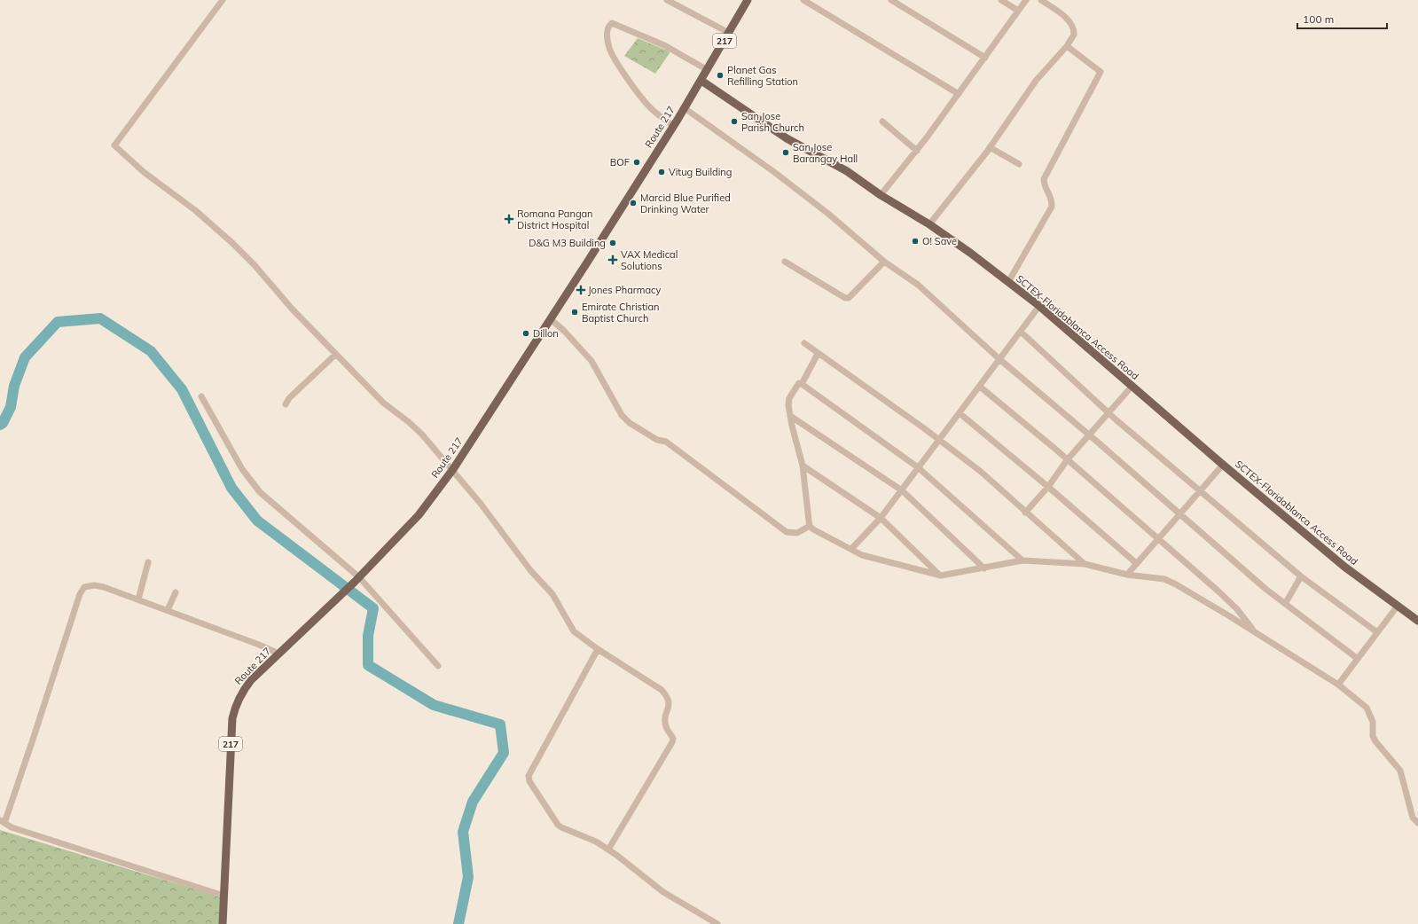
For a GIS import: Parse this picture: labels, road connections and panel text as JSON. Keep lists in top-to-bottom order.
{
  "streets": {
    "main road": ["217", "Route 217", "SCTEX-Floridablanca Access Road"]
  },
  "crossings": [
    ["Route 217", "SCTEX-Floridablanca Access Road"]
  ],
  "places": {
    "other": [
      "Planet Gas Refilling Station",
      "San Jose Parish Church",
      "San Jose Barangay Hall",
      "BOF",
      "Vitug Building",
      "Marcid Blue Purified Drinking Water",
      "O! Save",
      "D&G M3 Building",
      "Emirate Christian Baptist Church",
      "Dillon"
    ],
    "health": ["Romana Pangan District Hospital", "VAX Medical Solutions", "Jones Pharmacy"]
  },
  "scale_bar": "100 m"
}
